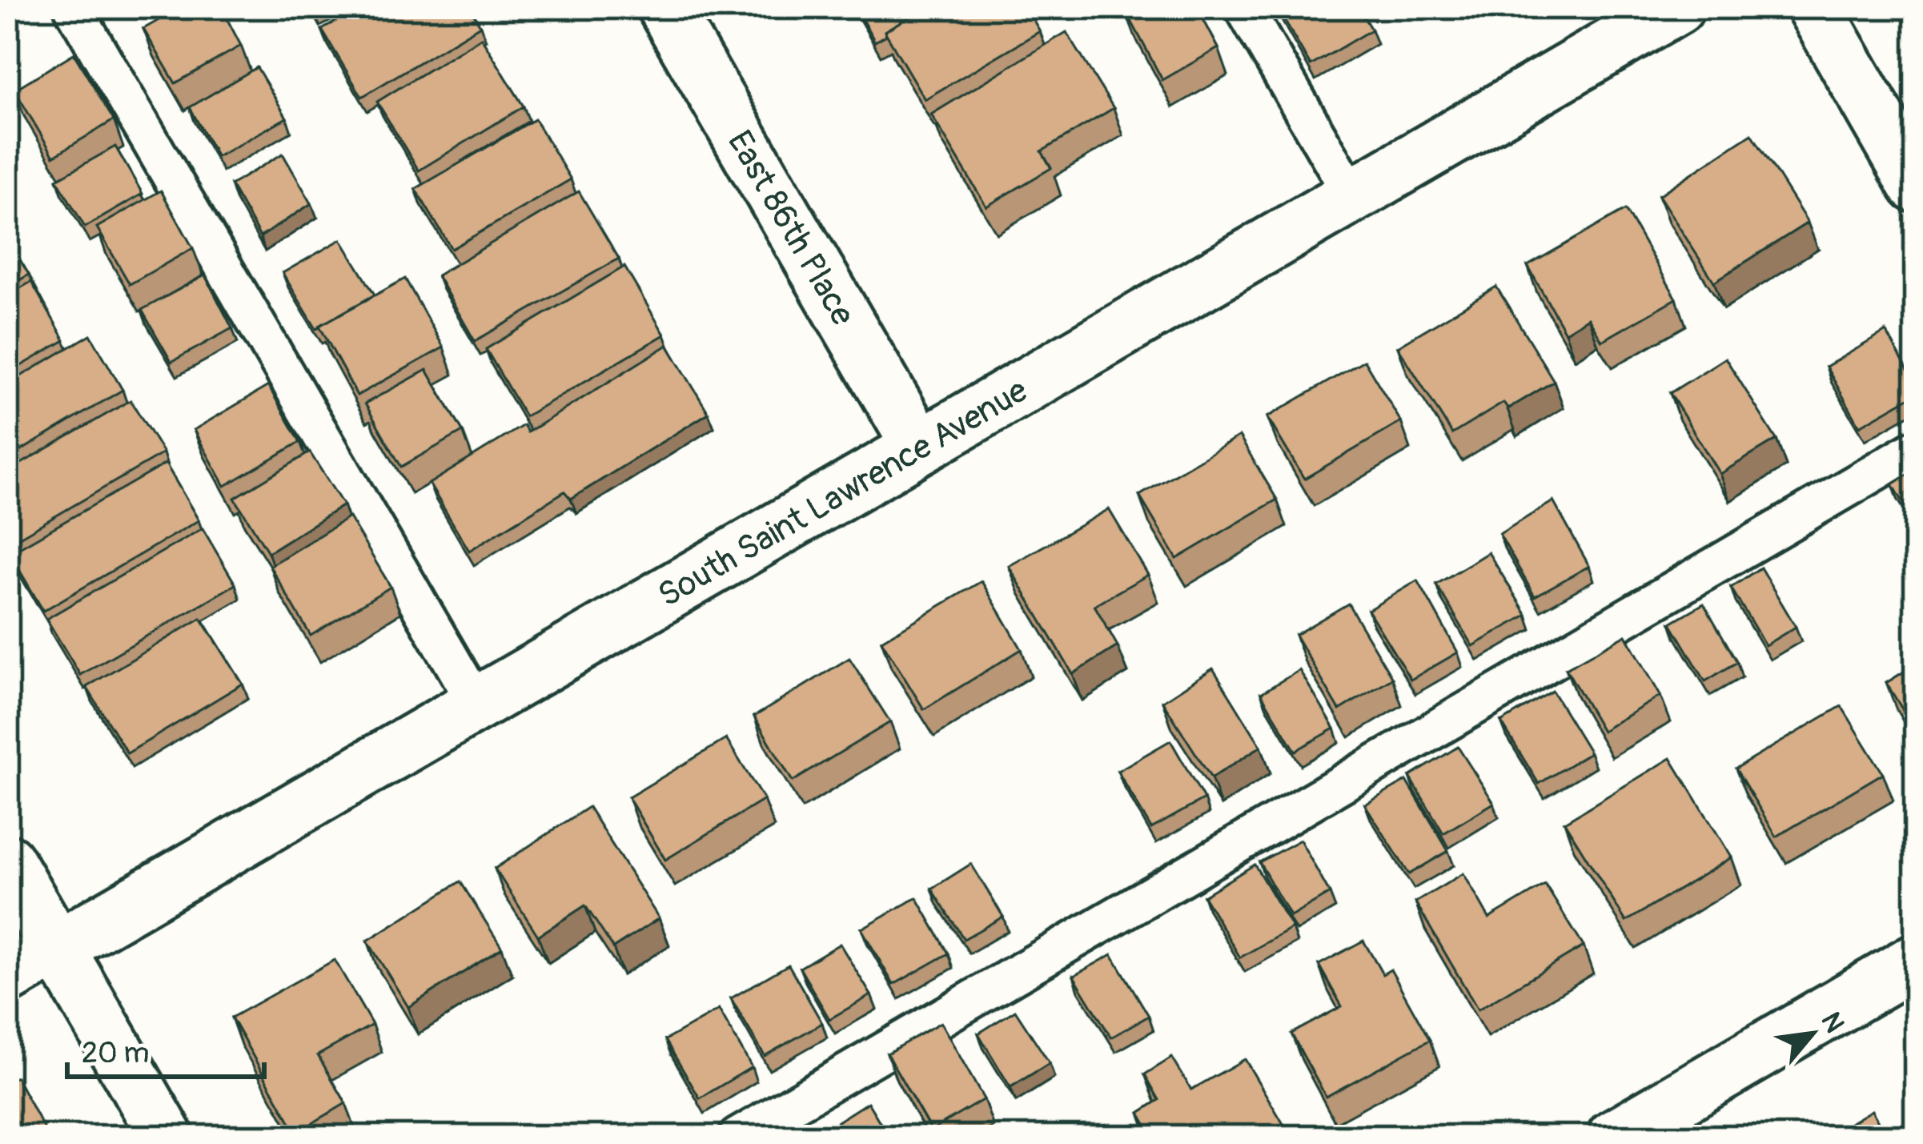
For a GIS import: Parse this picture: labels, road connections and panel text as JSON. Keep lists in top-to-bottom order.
{
  "streets": {
    "street": ["East 86th Place", "South Saint Lawrence Avenue"]
  },
  "crossings": [
    ["East 86th Place", "South Saint Lawrence Avenue"]
  ],
  "scale_bar": "20 m",
  "north": "top right"
}
